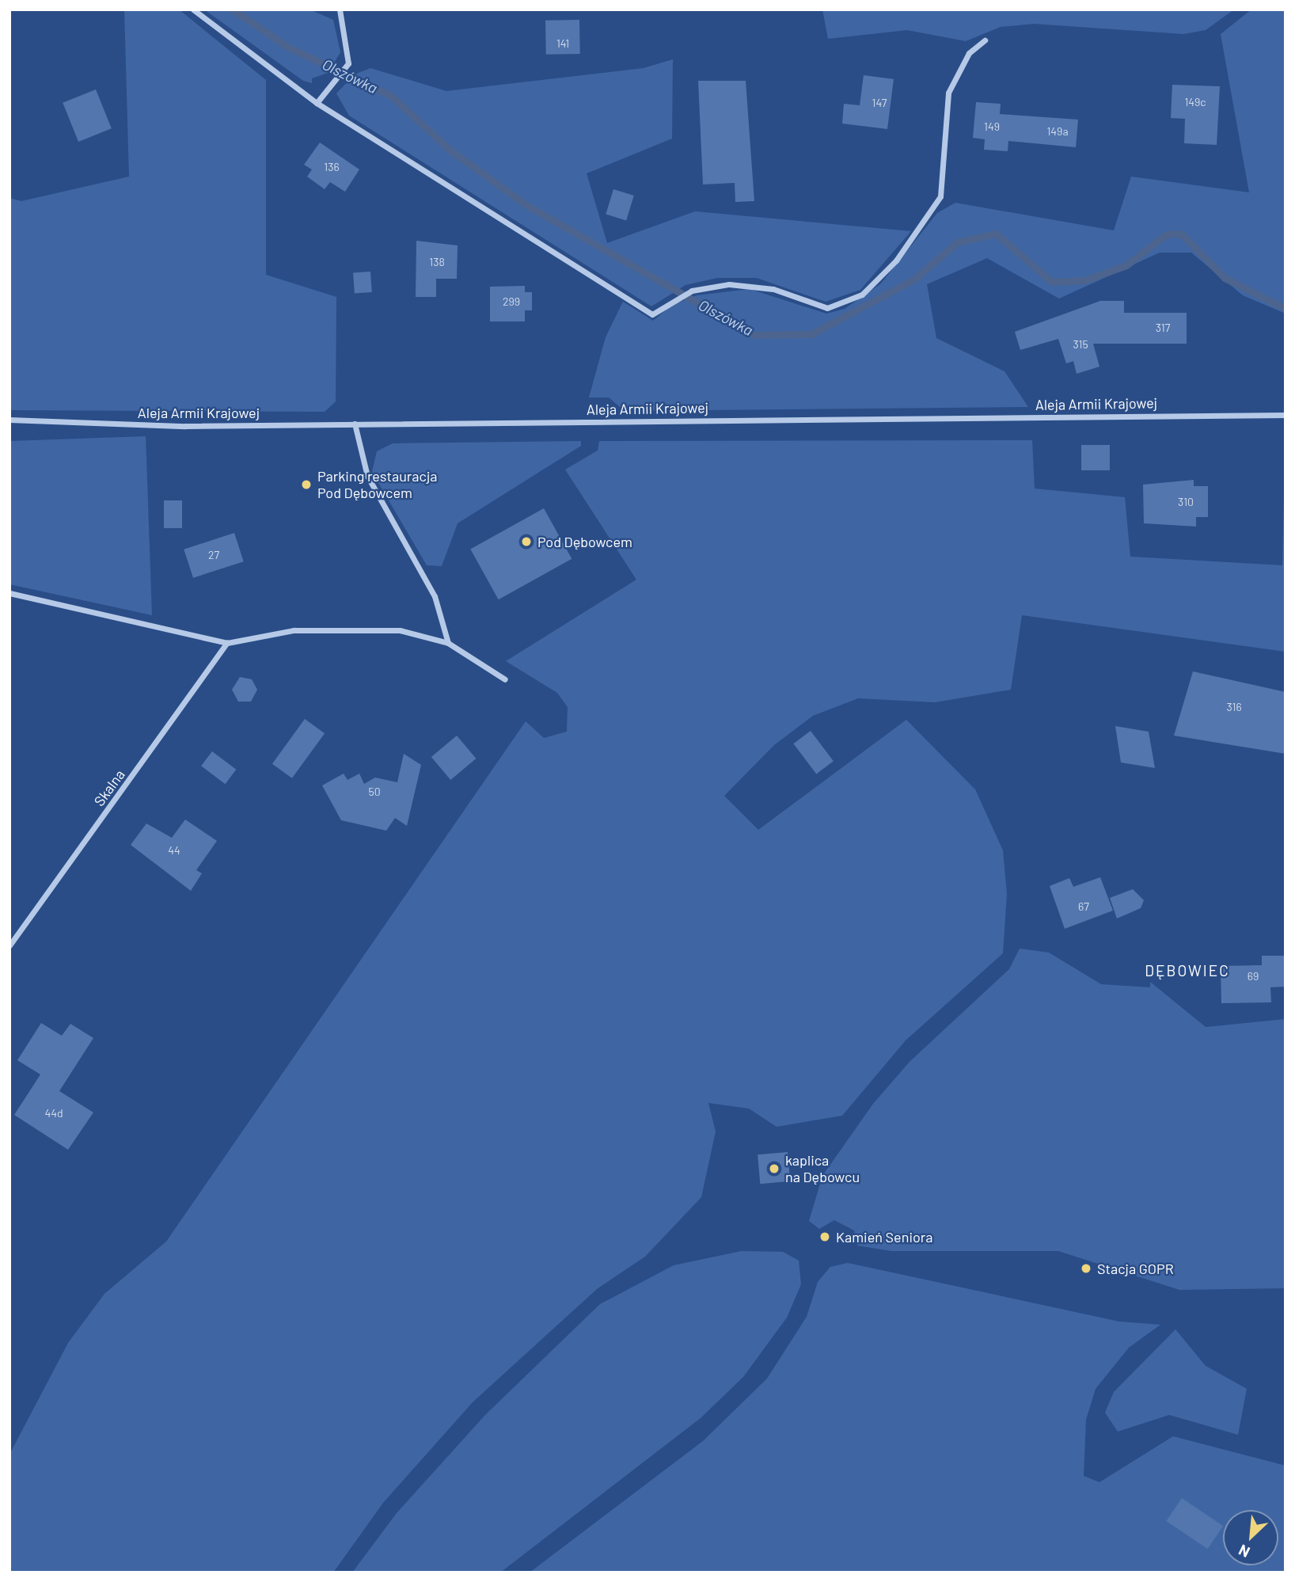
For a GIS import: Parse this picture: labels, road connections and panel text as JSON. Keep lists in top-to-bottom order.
{
  "streets": {
    "street": ["Aleja Armii Krajowej", "Skalna"]
  },
  "districts": ["DĘBOWIEC"],
  "water": ["Olszówka"],
  "places": [
    "Parking restauracja Pod Dębowcem",
    "Pod Dębowcem",
    "kaplica na Dębowcu",
    "Kamień Seniora",
    "Stacja GOPR"
  ],
  "house_numbers": [
    "141",
    "149c",
    "147",
    "149",
    "149a",
    "136",
    "138",
    "299",
    "317",
    "315",
    "310",
    "27",
    "316",
    "50",
    "44",
    "67",
    "69",
    "44d"
  ],
  "north": "bottom left"
}
